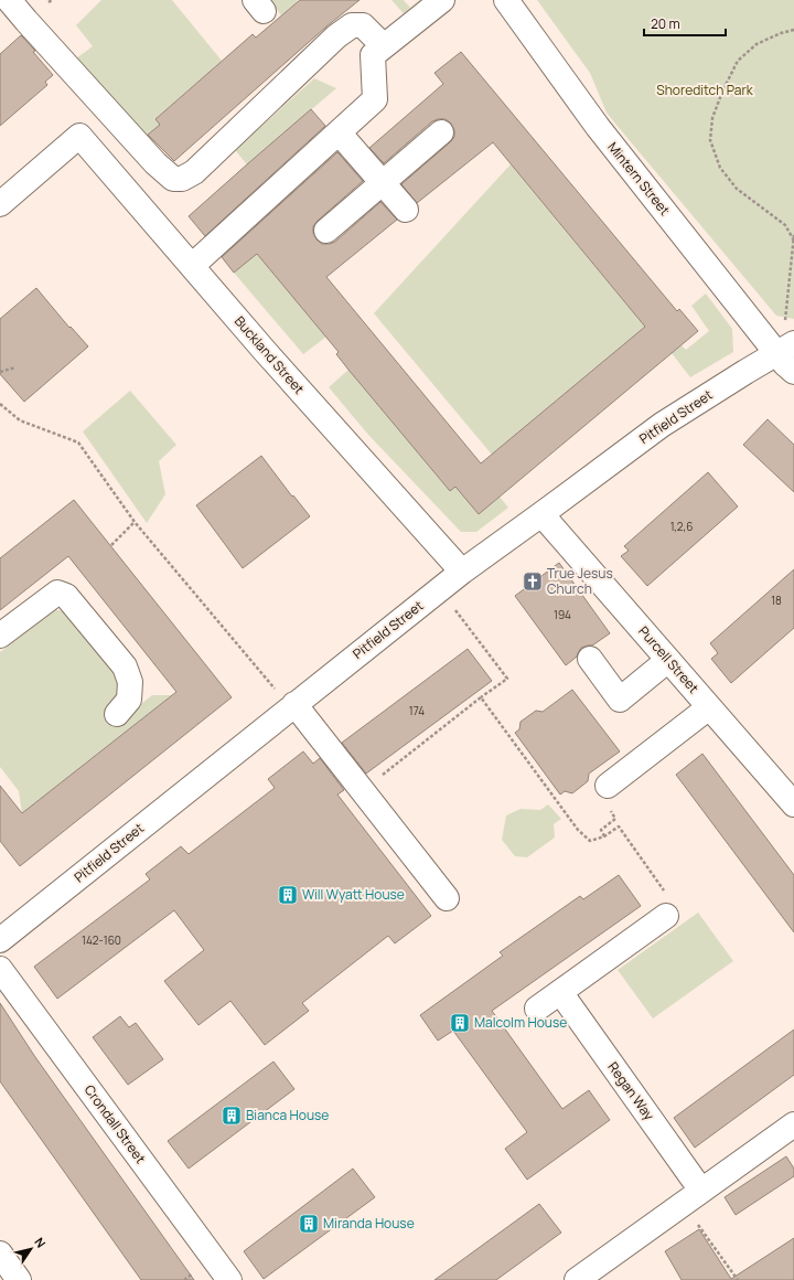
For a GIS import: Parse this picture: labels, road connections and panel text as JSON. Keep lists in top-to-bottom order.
{
  "streets": {
    "street": [
      "Mintern Street",
      "Buckland Street",
      "Pitfield Street",
      "Purcell Street",
      "Regan Way",
      "Crondall Street"
    ]
  },
  "crossings": [
    ["Mintern Street", "Pitfield Street"],
    ["Buckland Street", "Pitfield Street"],
    ["Pitfield Street", "Purcell Street"]
  ],
  "parks": ["Shoreditch Park"],
  "places": {
    "church": ["True Jesus Church"],
    "building": [
      "Will Wyatt House",
      "Malcolm House",
      "Bianca House",
      "Miranda House"
    ]
  },
  "house_numbers": [
    "1,2,6",
    "18",
    "194",
    "174",
    "142-160"
  ],
  "scale_bar": "20 m",
  "north": "top right"
}
